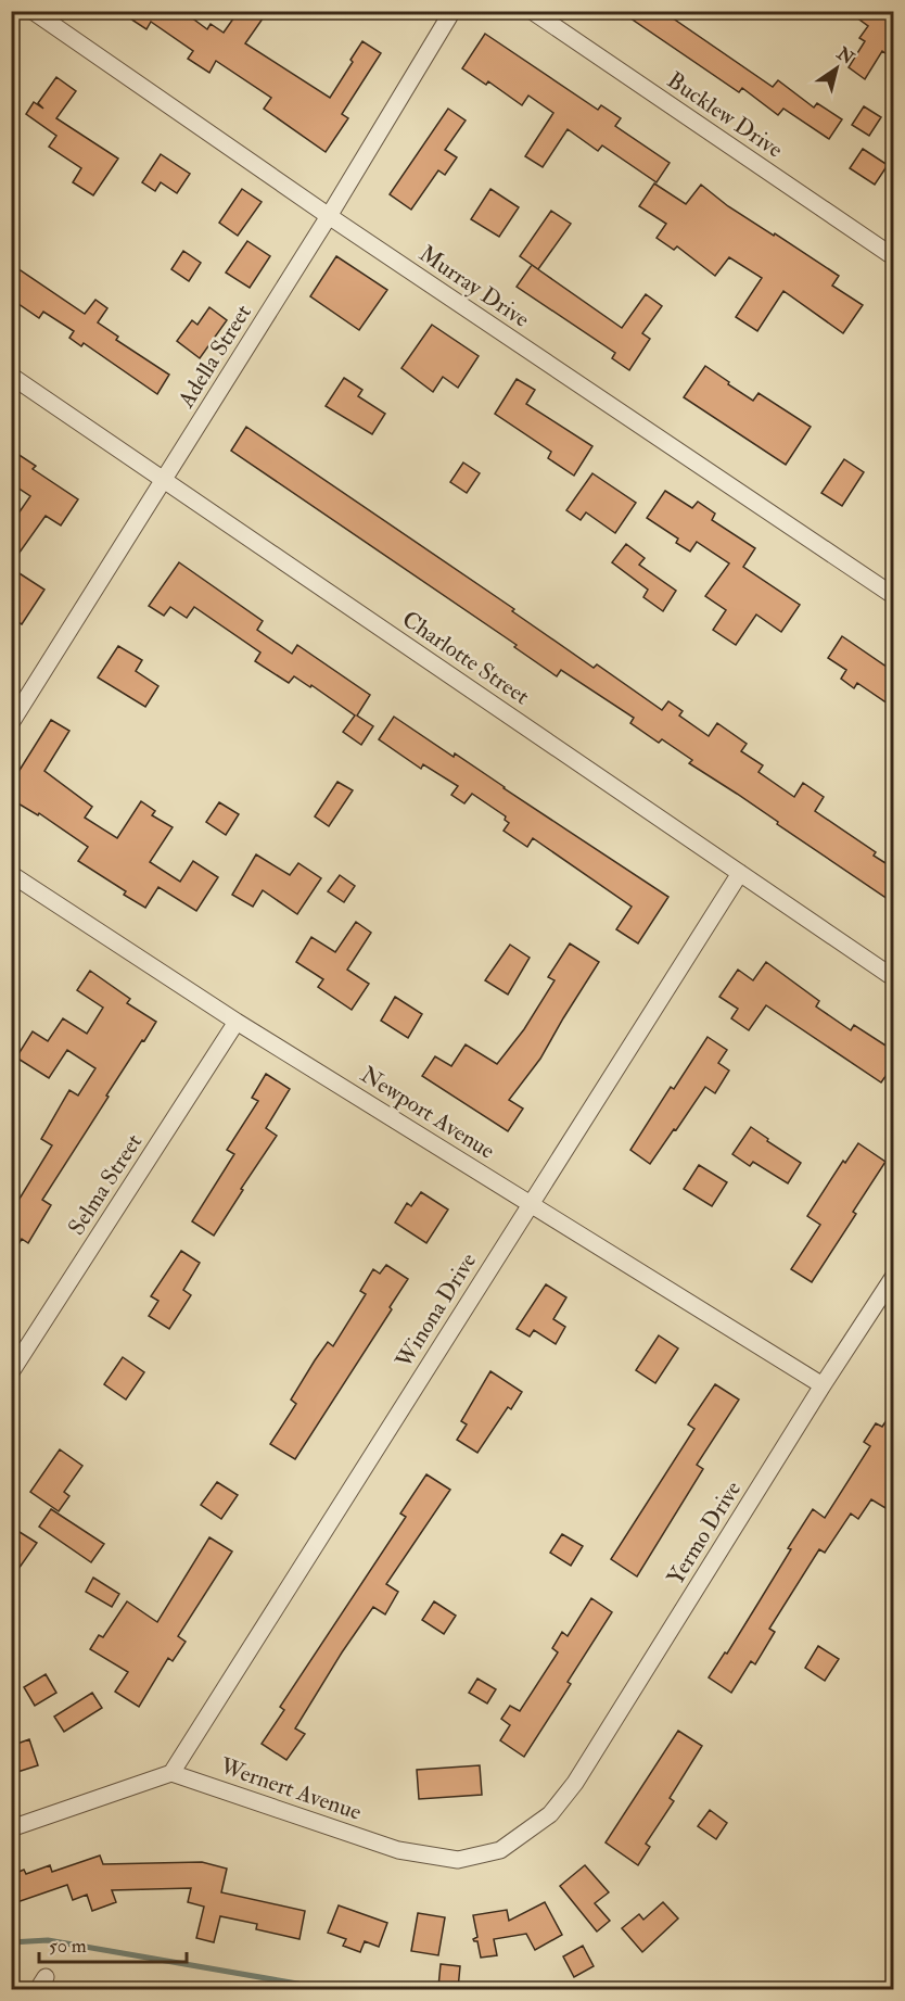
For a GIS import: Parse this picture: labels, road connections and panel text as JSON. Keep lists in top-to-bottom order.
{
  "streets": {
    "street": [
      "Bucklew Drive",
      "Murray Drive",
      "Adella Street",
      "Charlotte Street",
      "Newport Avenue",
      "Selma Street",
      "Winona Drive",
      "Yermo Drive",
      "Wernert Avenue"
    ]
  },
  "crossings": [
    ["Murray Drive", "Adella Street"],
    ["Adella Street", "Charlotte Street"],
    ["Charlotte Street", "Winona Drive"],
    ["Newport Avenue", "Selma Street"],
    ["Newport Avenue", "Winona Drive"],
    ["Newport Avenue", "Yermo Drive"],
    ["Winona Drive", "Wernert Avenue"],
    ["Yermo Drive", "Wernert Avenue"]
  ],
  "scale_bar": "50 m",
  "north": "top right"
}
